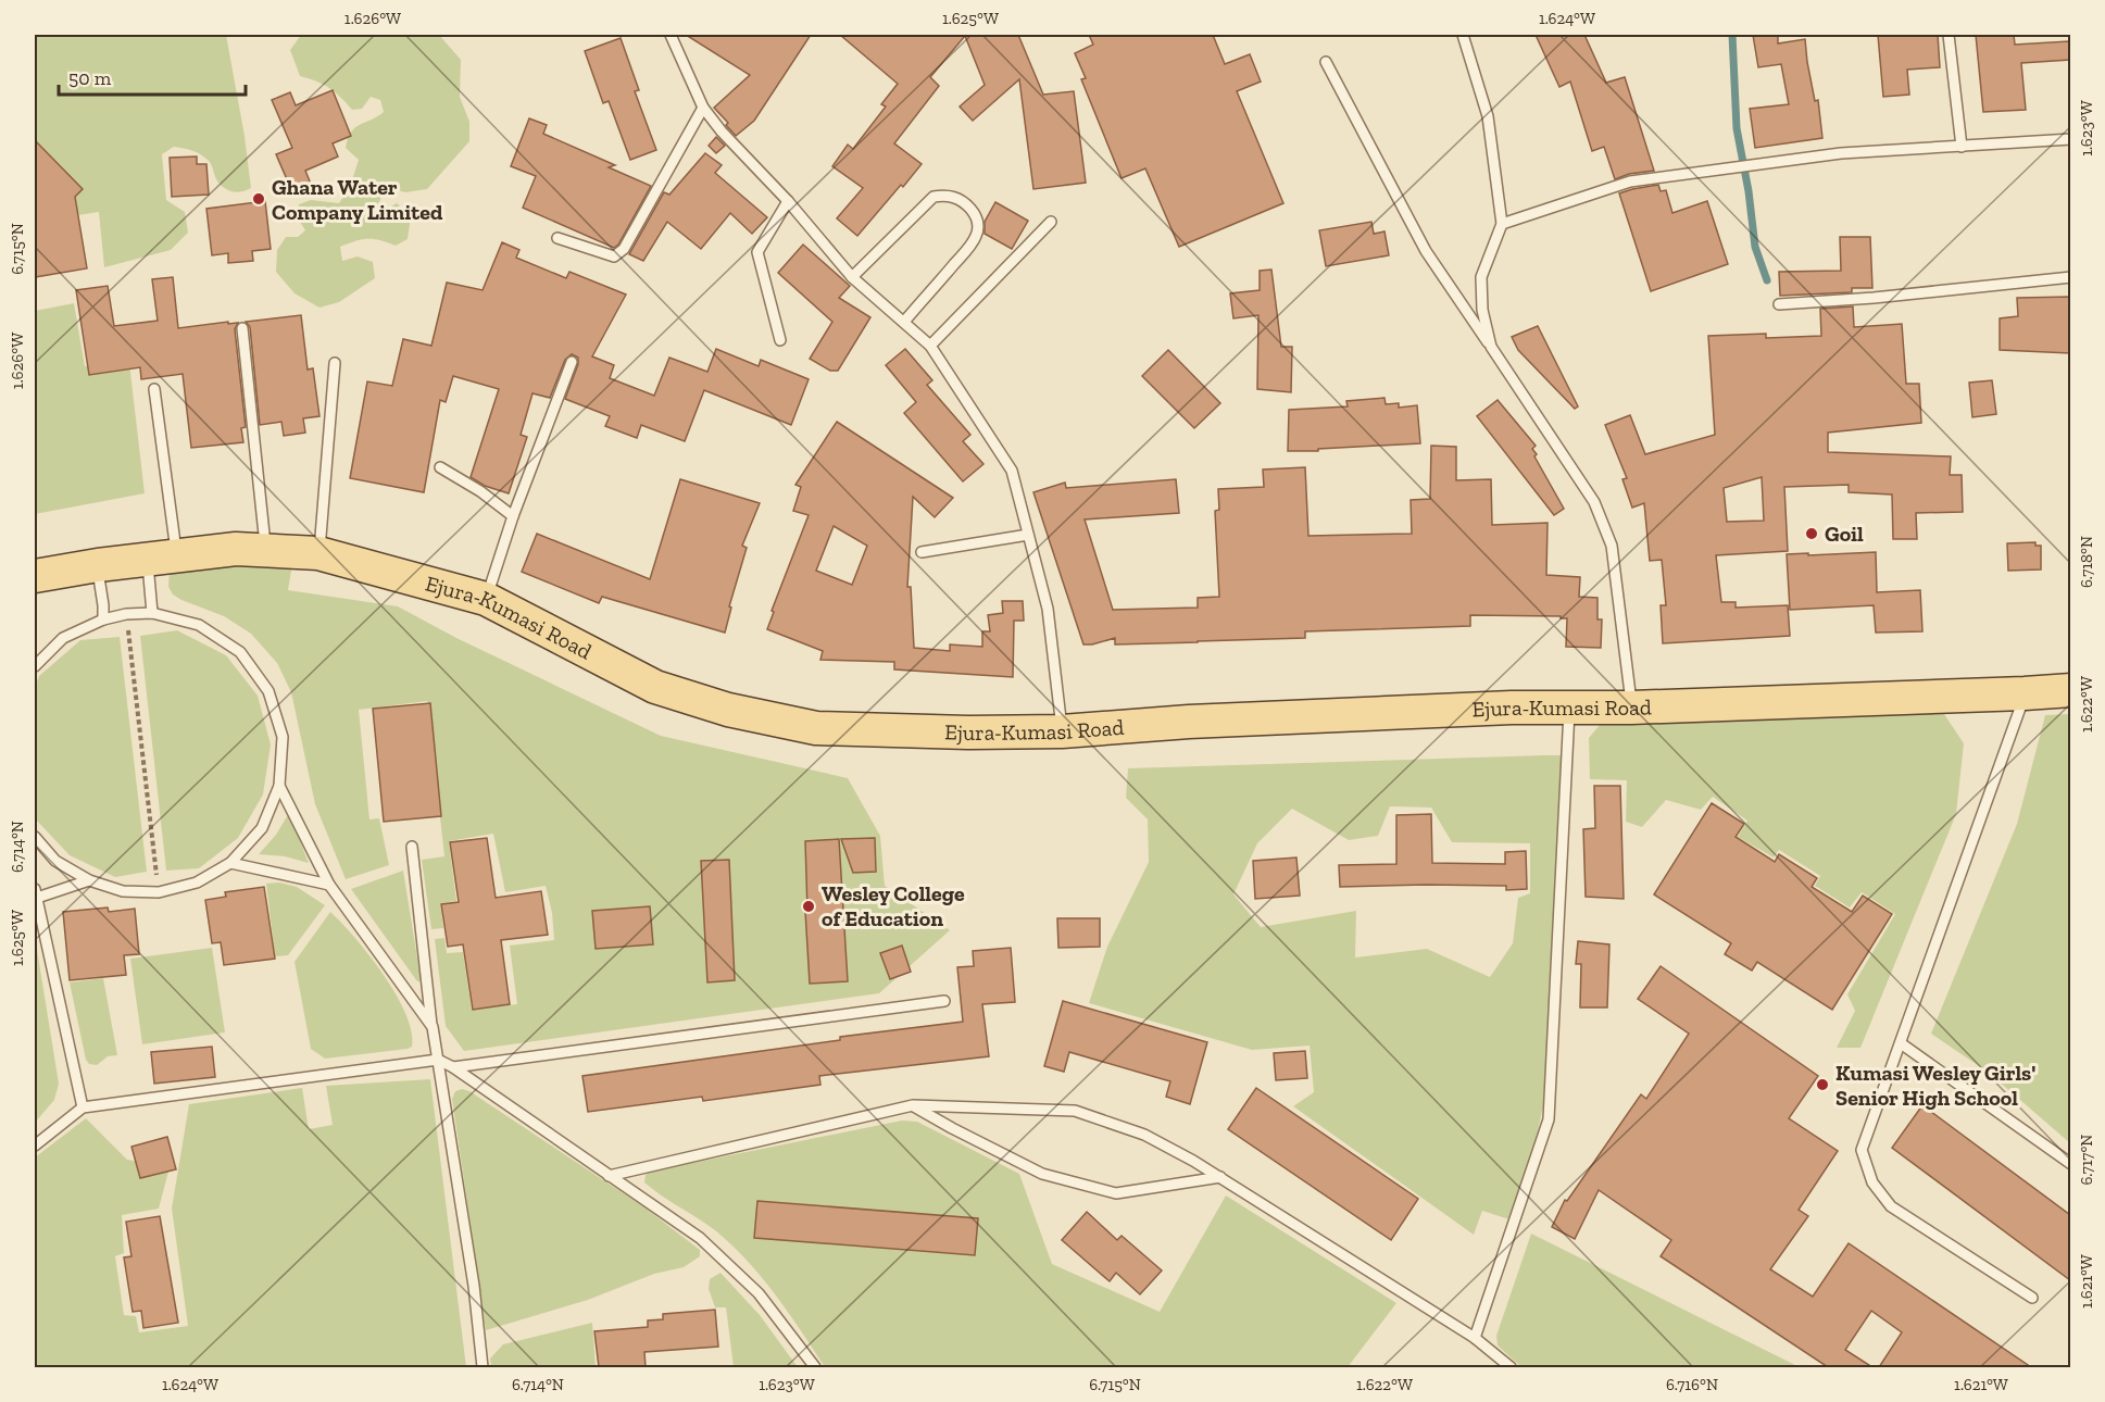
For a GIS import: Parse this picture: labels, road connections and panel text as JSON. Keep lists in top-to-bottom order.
{
  "streets": {
    "main road": ["Ejura-Kumasi Road"]
  },
  "places": [
    "Ghana Water Company Limited",
    "Goil",
    "Wesley College of Education",
    "Kumasi Wesley Girls' Senior High School"
  ],
  "scale_bar": "50 m",
  "coordinates": [
    "1.626°W",
    "1.625°W",
    "1.624°W",
    "1.623°W",
    "6.715°N",
    "6.718°N",
    "1.622°W",
    "6.714°N",
    "6.717°N",
    "1.621°W",
    "6.716°N"
  ]
}
